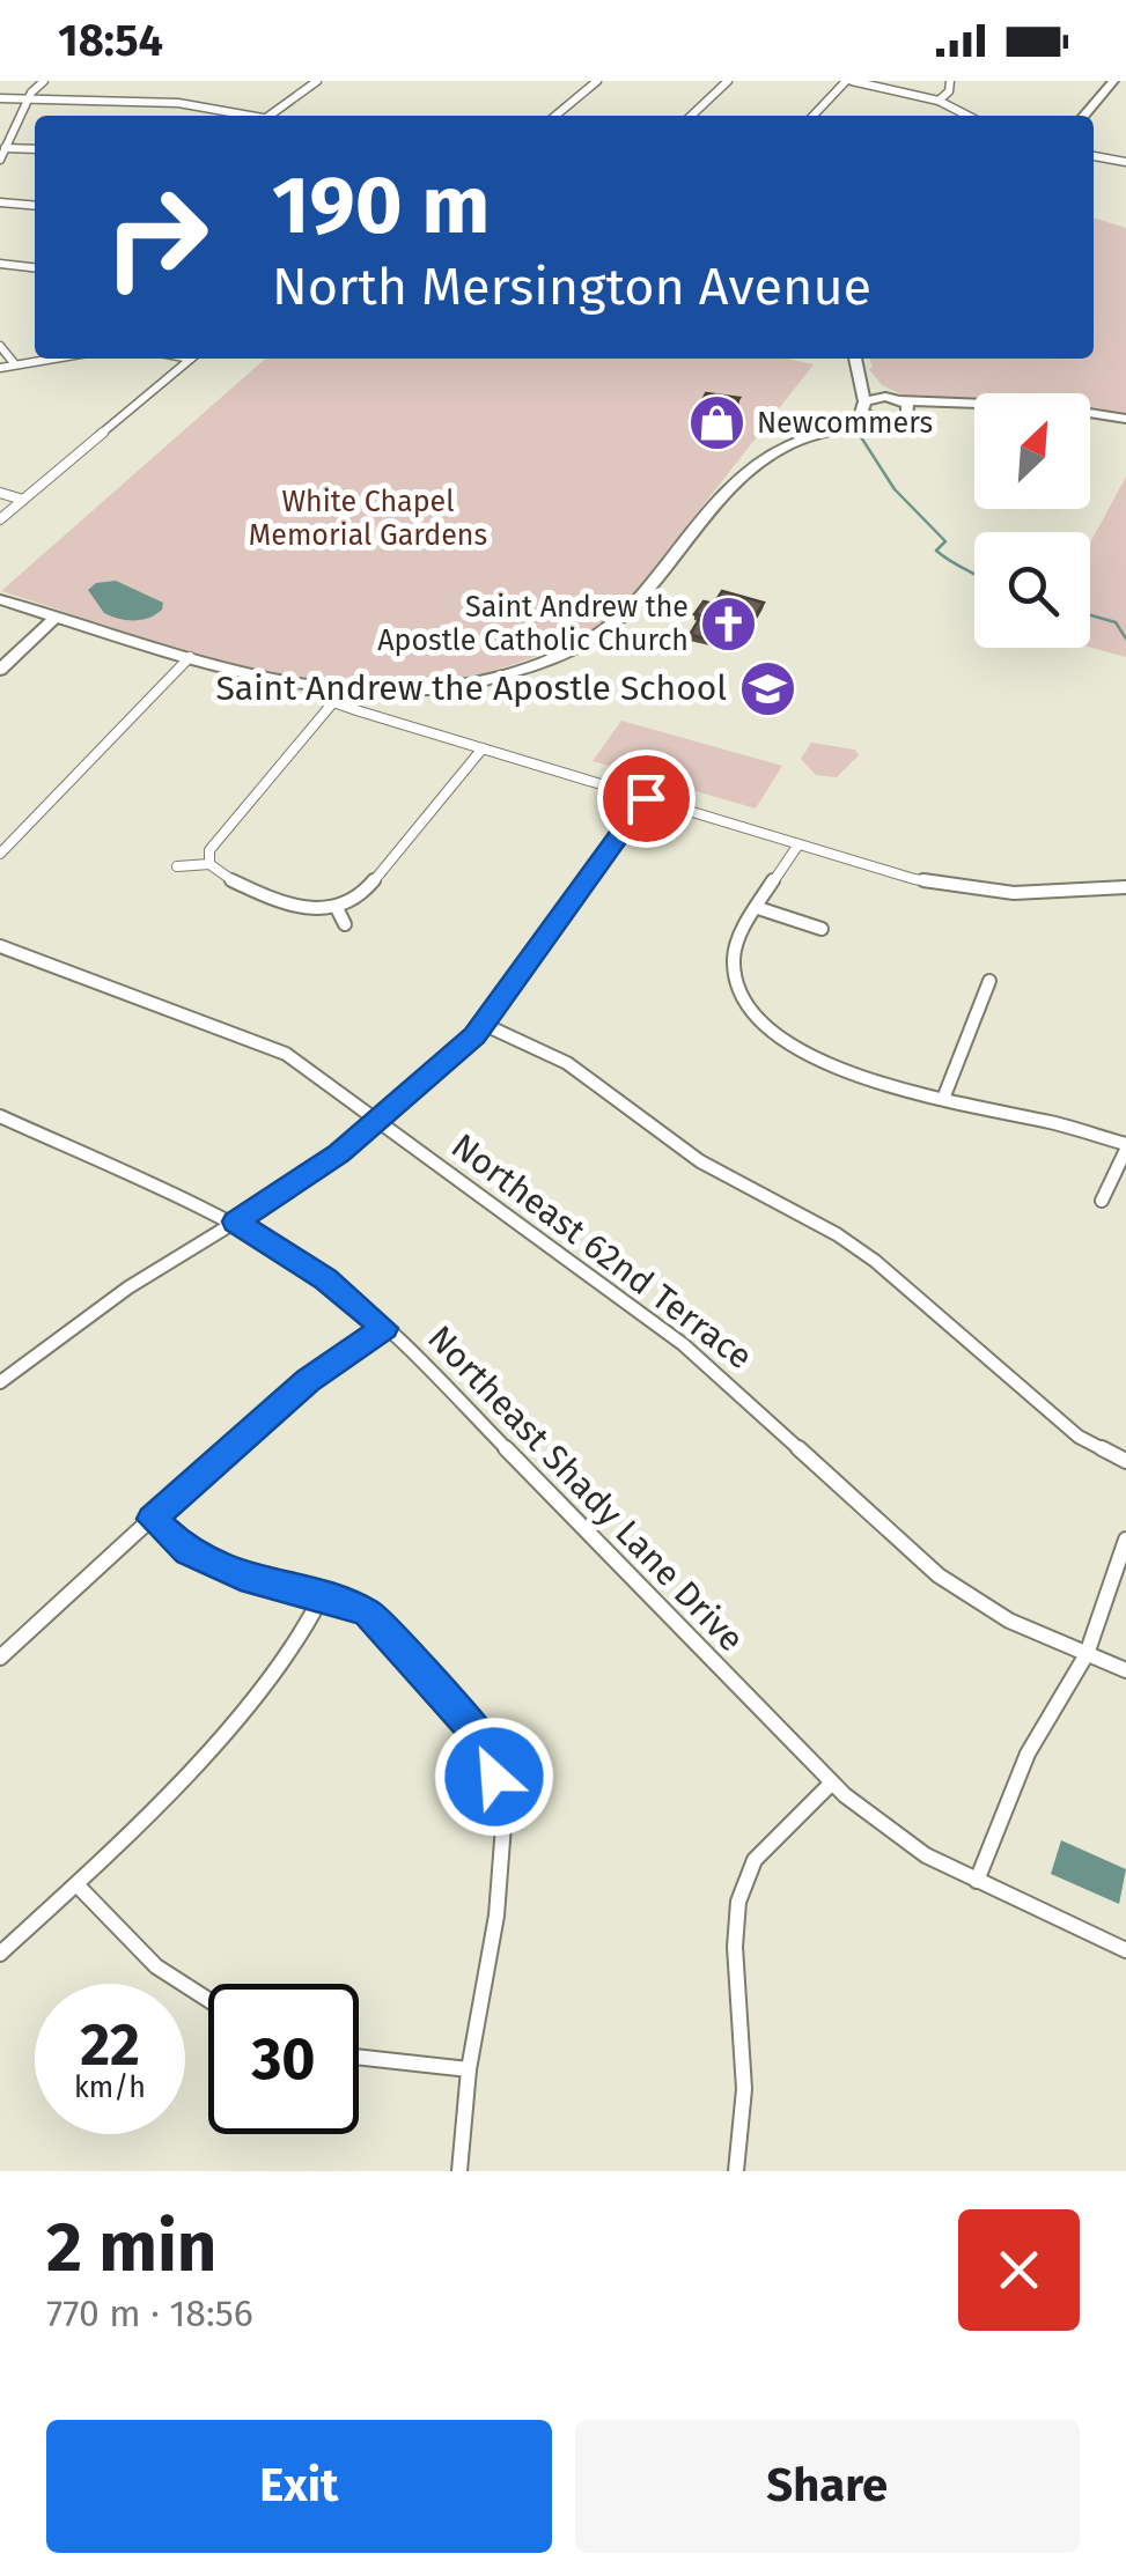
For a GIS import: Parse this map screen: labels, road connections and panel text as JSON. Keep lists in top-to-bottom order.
{
  "streets": {
    "street": ["Northeast 62nd Terrace", "Northeast Shady Lane Drive"]
  },
  "parks": ["White Chapel Memorial Gardens"],
  "places": {
    "shop": ["Newcommers"],
    "church": ["Saint Andrew the Apostle Catholic Church"],
    "school or university": ["Saint Andrew the Apostle School"]
  },
  "north": "top right",
  "page": {
    "status": "18:54",
    "turn": ["190 m", "North Mersington Avenue"],
    "speed": "22 km/h",
    "limit": "30",
    "heading": ["2 min", "770 m · 18:56"],
    "buttons": ["Exit", "Share"]
  }
}
